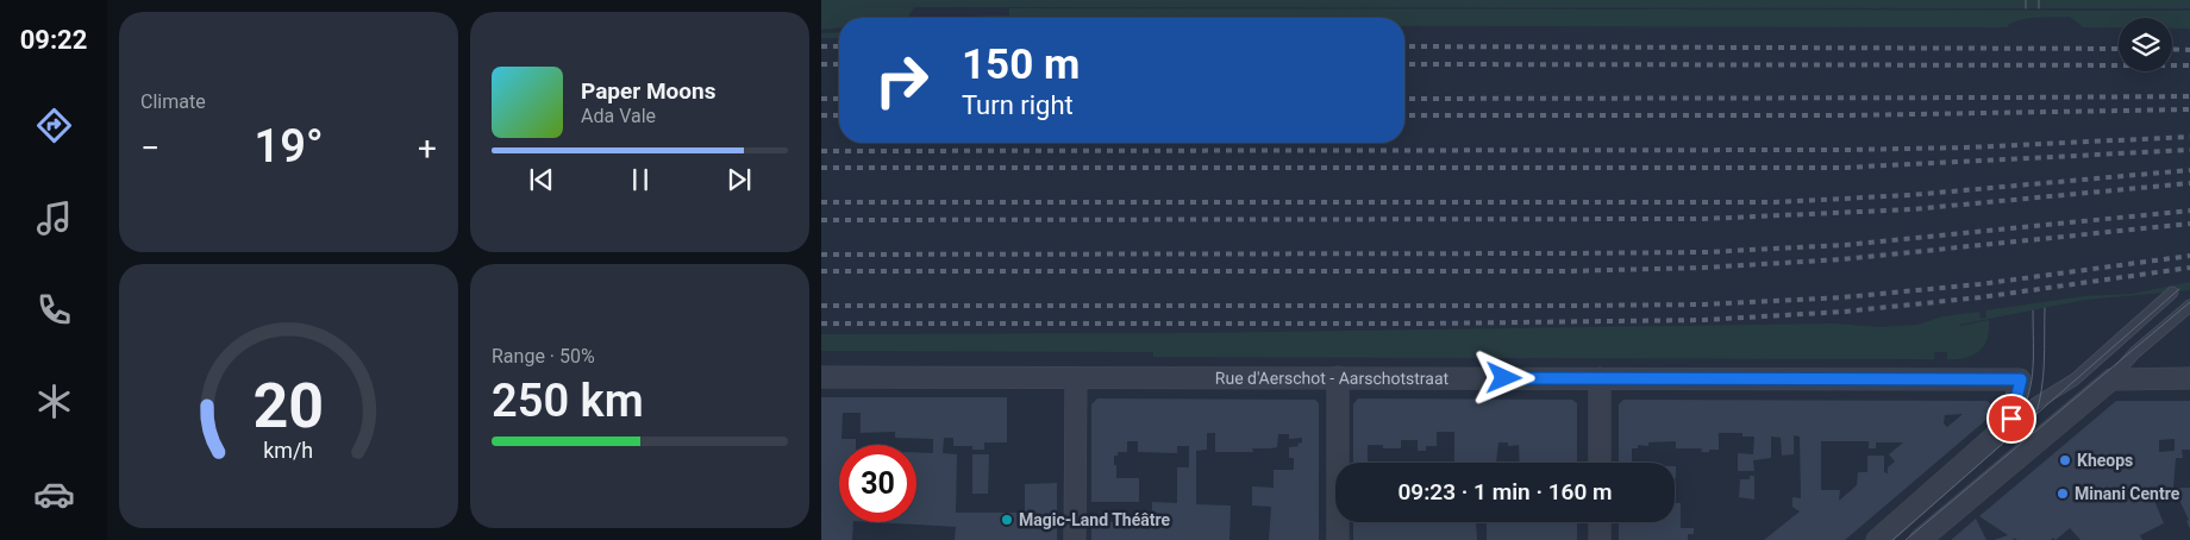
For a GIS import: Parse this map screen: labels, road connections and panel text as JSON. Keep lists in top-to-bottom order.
{
  "streets": {
    "street": ["Rue d'Aerschot - Aarschotstraat"]
  },
  "places": ["Kheops", "Minani Centre", "Magic-Land Théâtre"],
  "page": {
    "tabs": "09:22",
    "tile": [
      "Climate",
      ["Range · 50%", "250 km"]
    ],
    "turn": ["150 m", "Turn right"],
    "song": ["Paper Moons", "Ada Vale"],
    "heat": ["−", "19°", "+"],
    "limit": "30",
    "trip": "09:23 · 1 min · 160 m",
    "gauge": ["20", "km/h"]
  }
}
